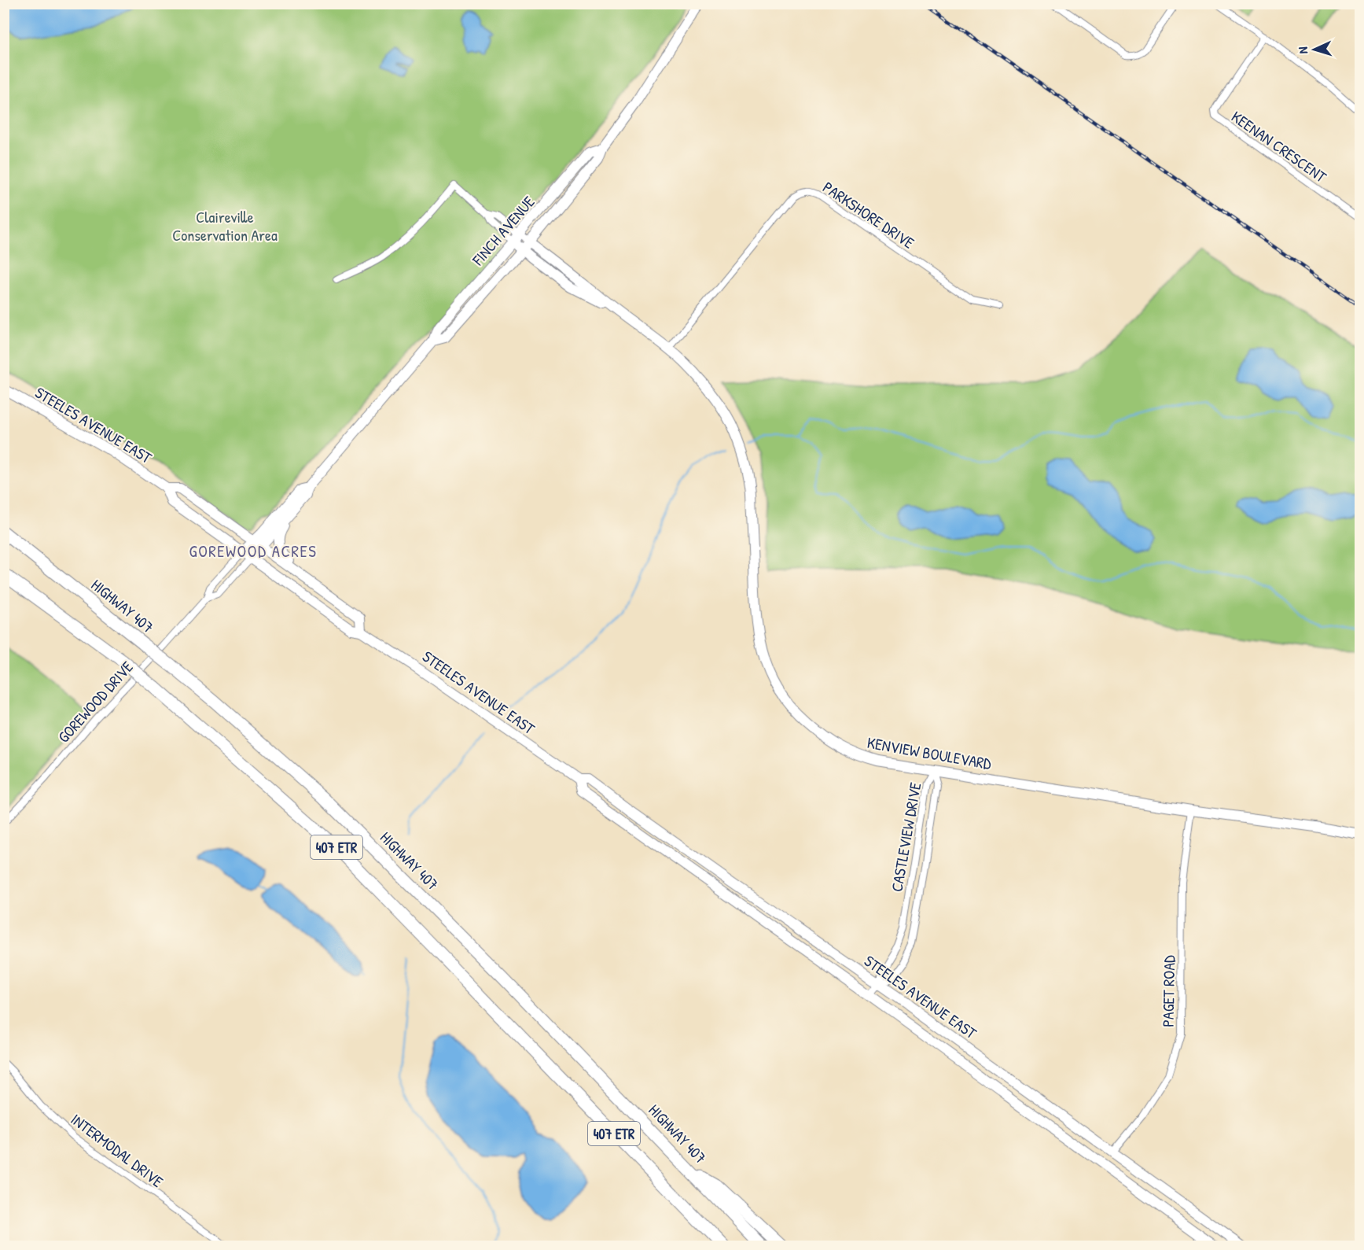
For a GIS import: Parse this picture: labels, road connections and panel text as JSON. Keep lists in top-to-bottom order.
{
  "streets": {
    "highway": ["HIGHWAY 407", "407 ETR"],
    "main road": ["FINCH AVENUE", "STEELES AVENUE EAST", "KENVIEW BOULEVARD"],
    "street": [
      "KEENAN CRESCENT",
      "PARKSHORE DRIVE",
      "GOREWOOD DRIVE",
      "CASTLEVIEW DRIVE",
      "PAGET ROAD",
      "INTERMODAL DRIVE"
    ]
  },
  "crossings": [
    ["PARKSHORE DRIVE", "KENVIEW BOULEVARD"],
    ["FINCH AVENUE", "STEELES AVENUE EAST"],
    ["FINCH AVENUE", "GOREWOOD DRIVE"],
    ["FINCH AVENUE", "KENVIEW BOULEVARD"],
    ["STEELES AVENUE EAST", "GOREWOOD DRIVE"],
    ["STEELES AVENUE EAST", "CASTLEVIEW DRIVE"],
    ["STEELES AVENUE EAST", "PAGET ROAD"],
    ["KENVIEW BOULEVARD", "CASTLEVIEW DRIVE"],
    ["KENVIEW BOULEVARD", "PAGET ROAD"]
  ],
  "districts": ["GOREWOOD ACRES"],
  "parks": ["Claireville Conservation Area"],
  "north": "left"
}
